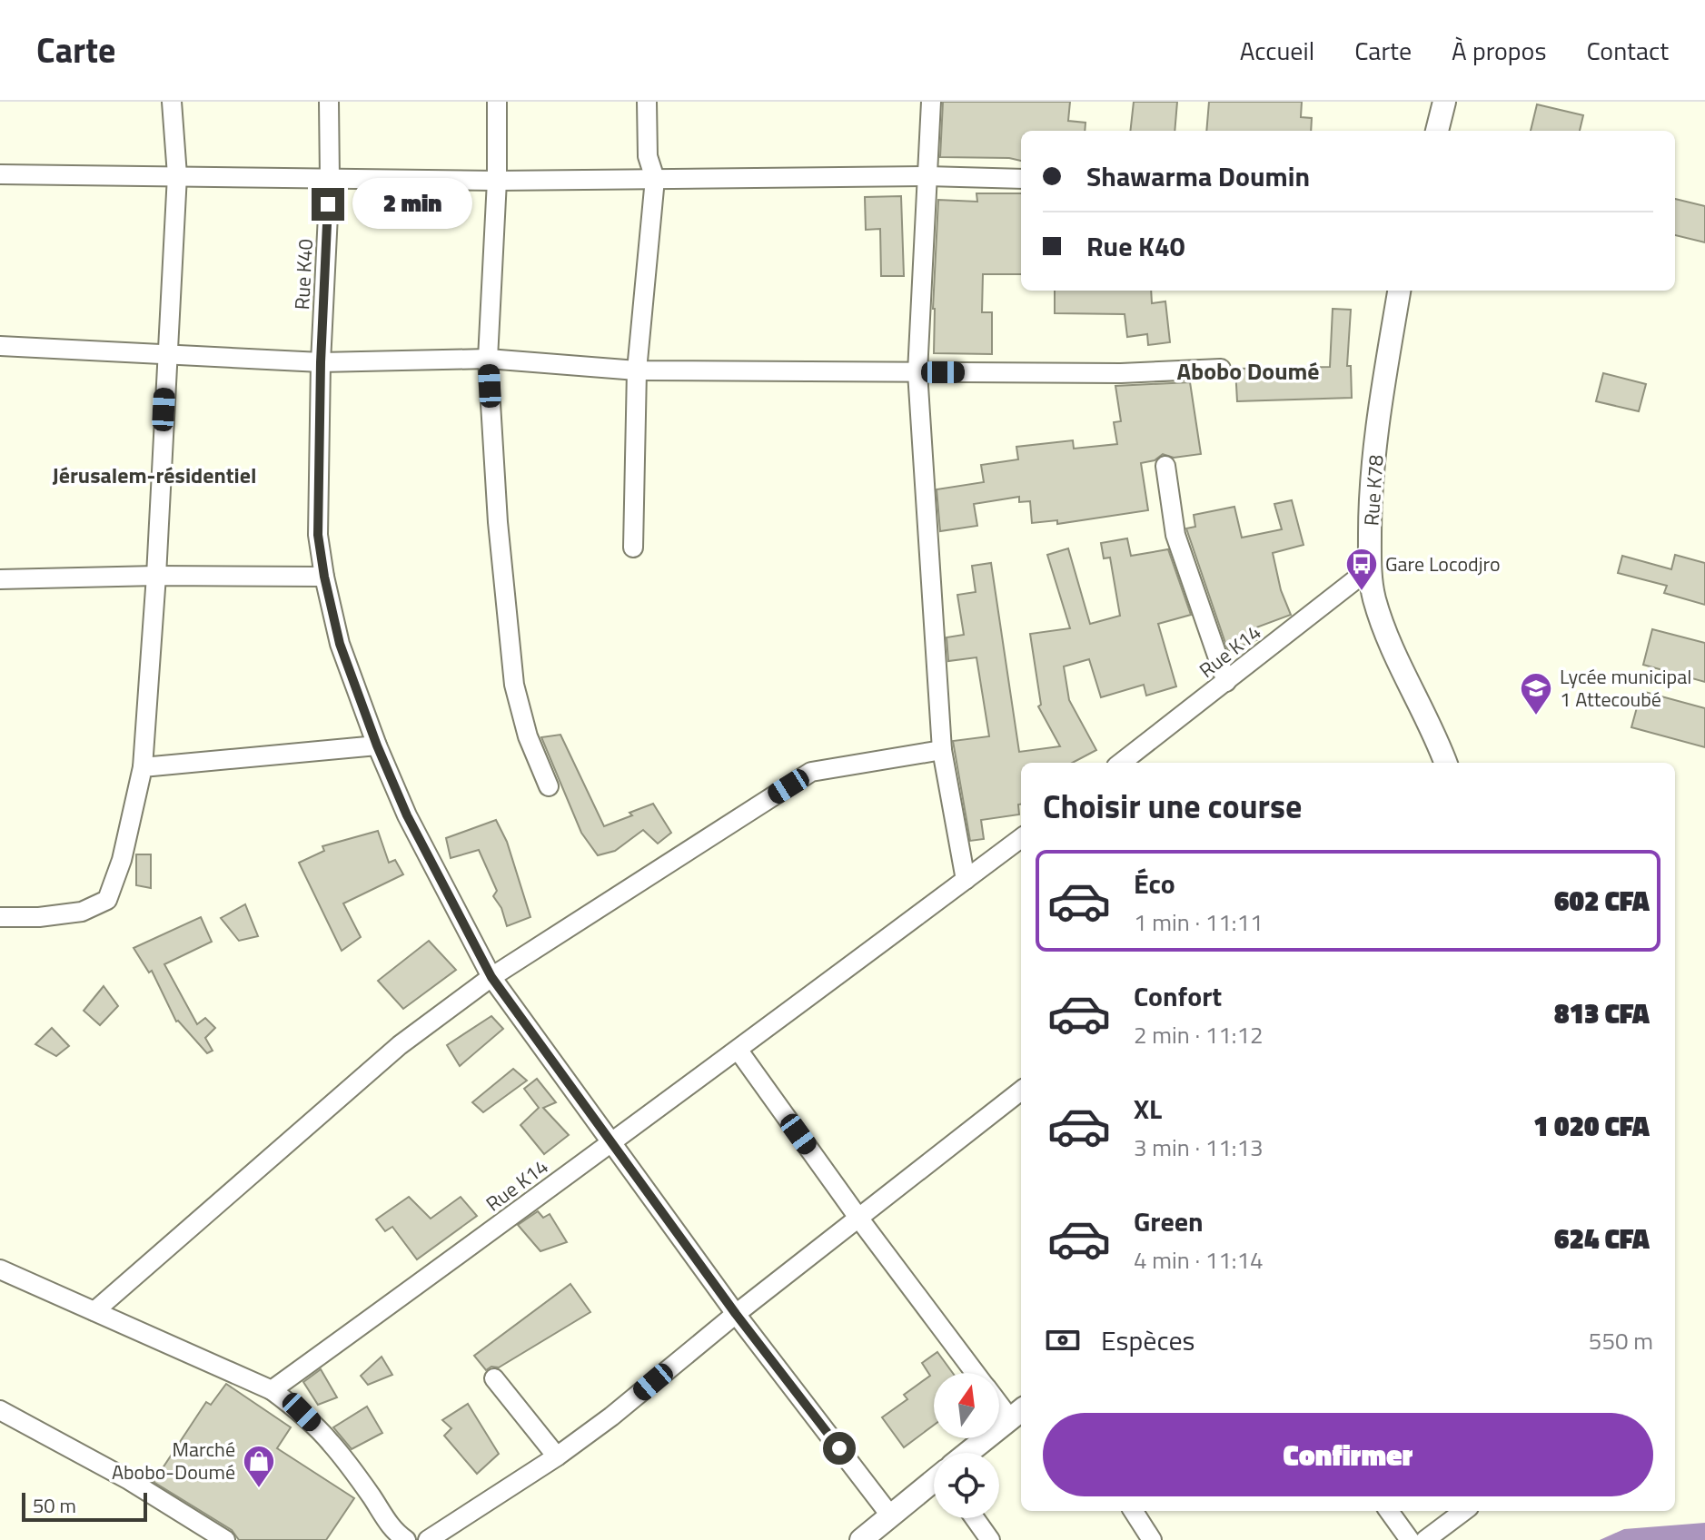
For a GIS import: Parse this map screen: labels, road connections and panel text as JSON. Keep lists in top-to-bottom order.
{
  "streets": {
    "street": ["Rue K40", "Rue K78", "Rue K14"]
  },
  "crossings": [
    ["Rue K40", "Rue K14"],
    ["Rue K78", "Rue K14"]
  ],
  "districts": ["Abobo Doumé", "Jérusalem-résidentiel"],
  "places": {
    "bus stop": ["Gare Locodjro"],
    "school or university": ["Lycée municipal 1 Attecoubé"],
    "shop": ["Marché Abobo-Doumé"]
  },
  "scale_bar": "50 m",
  "north": "top",
  "page": {
    "header": "Carte",
    "nav": [
      "Accueil",
      "Carte",
      "À propos",
      "Contact"
    ],
    "banner": ["Shawarma Doumin", "Rue K40"],
    "bubble": "2 min",
    "heading": "Choisir une course",
    "list": [
      {
        "name": "Éco",
        "note": "1 min · 11:11",
        "value": "602 CFA"
      },
      {
        "name": "Confort",
        "note": "2 min · 11:12",
        "value": "813 CFA"
      },
      {
        "name": "XL",
        "note": "3 min · 11:13",
        "value": "1 020 CFA"
      },
      {
        "name": "Green",
        "note": "4 min · 11:14",
        "value": "624 CFA"
      }
    ],
    "pay": ["Espèces", "550 m"],
    "buttons": "Confirmer",
    "scale": "50 m"
  }
}
